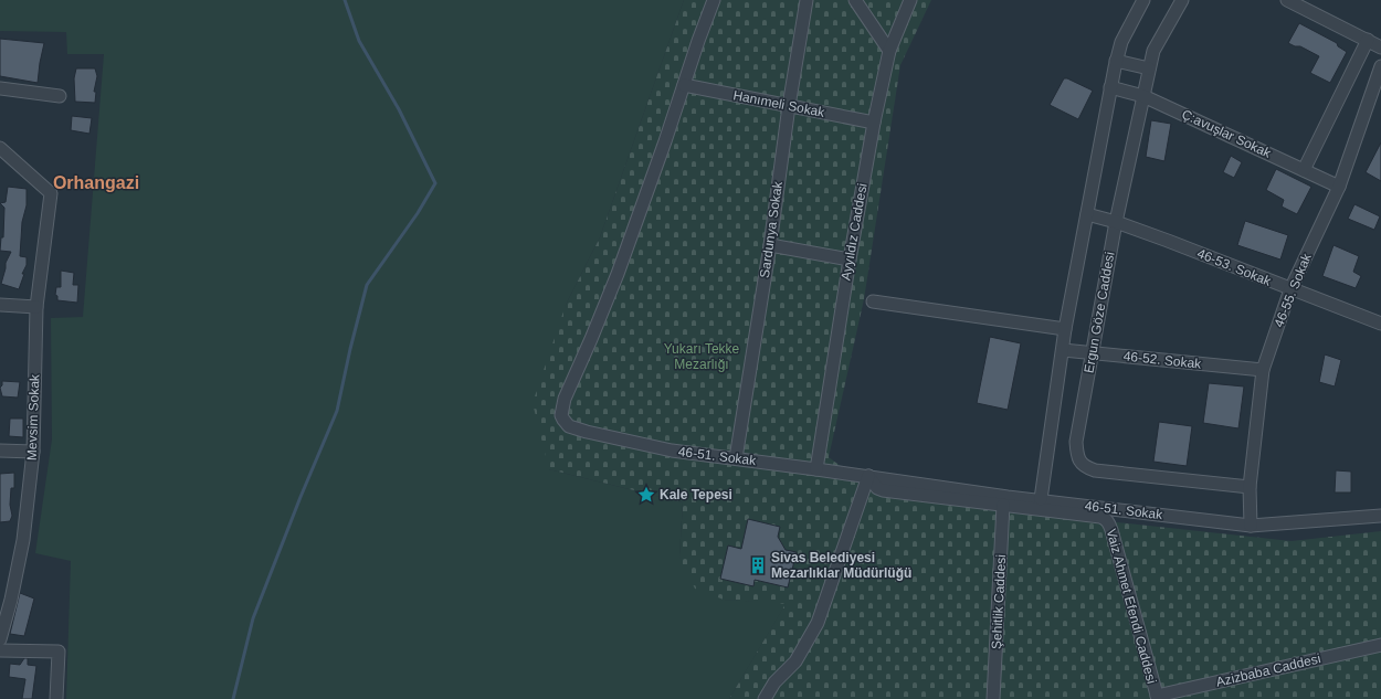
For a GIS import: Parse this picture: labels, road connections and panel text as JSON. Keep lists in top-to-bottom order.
{
  "streets": {
    "street": [
      "Hanımeli Sokak",
      "Ç:avuşlar Sokak",
      "Sardunya Sokak",
      "Ayyıldız Caddesi",
      "46-53. Sokak",
      "46-55. Sokak",
      "Ergun Göze Caddesi",
      "46-52. Sokak",
      "Mevsim Sokak",
      "46-51. Sokak",
      "Şehitlik Caddesi",
      "Vaiz Ahmet Efendi Caddesi",
      "Azizbaba Caddesi"
    ]
  },
  "crossings": [
    ["Hanımeli Sokak", "Sardunya Sokak"],
    ["Hanımeli Sokak", "Ayyıldız Caddesi"],
    ["Hanımeli Sokak", "46-51. Sokak"],
    ["Ç:avuşlar Sokak", "46-55. Sokak"],
    ["Ç:avuşlar Sokak", "Ergun Göze Caddesi"],
    ["Sardunya Sokak", "46-51. Sokak"],
    ["Ayyıldız Caddesi", "46-51. Sokak"],
    ["46-53. Sokak", "46-55. Sokak"],
    ["46-53. Sokak", "Ergun Göze Caddesi"],
    ["46-55. Sokak", "Ergun Göze Caddesi"],
    ["46-55. Sokak", "46-52. Sokak"],
    ["46-55. Sokak", "46-51. Sokak"],
    ["Ergun Göze Caddesi", "46-52. Sokak"],
    ["46-51. Sokak", "Şehitlik Caddesi"],
    ["46-51. Sokak", "Vaiz Ahmet Efendi Caddesi"],
    ["Vaiz Ahmet Efendi Caddesi", "Azizbaba Caddesi"]
  ],
  "districts": ["Orhangazi"],
  "parks": ["Yukarı Tekke Mezarlığı"],
  "places": {
    "place": ["Kale Tepesi"],
    "building": ["Sivas Belediyesi Mezarlıklar Müdürlüğü"]
  }
}
